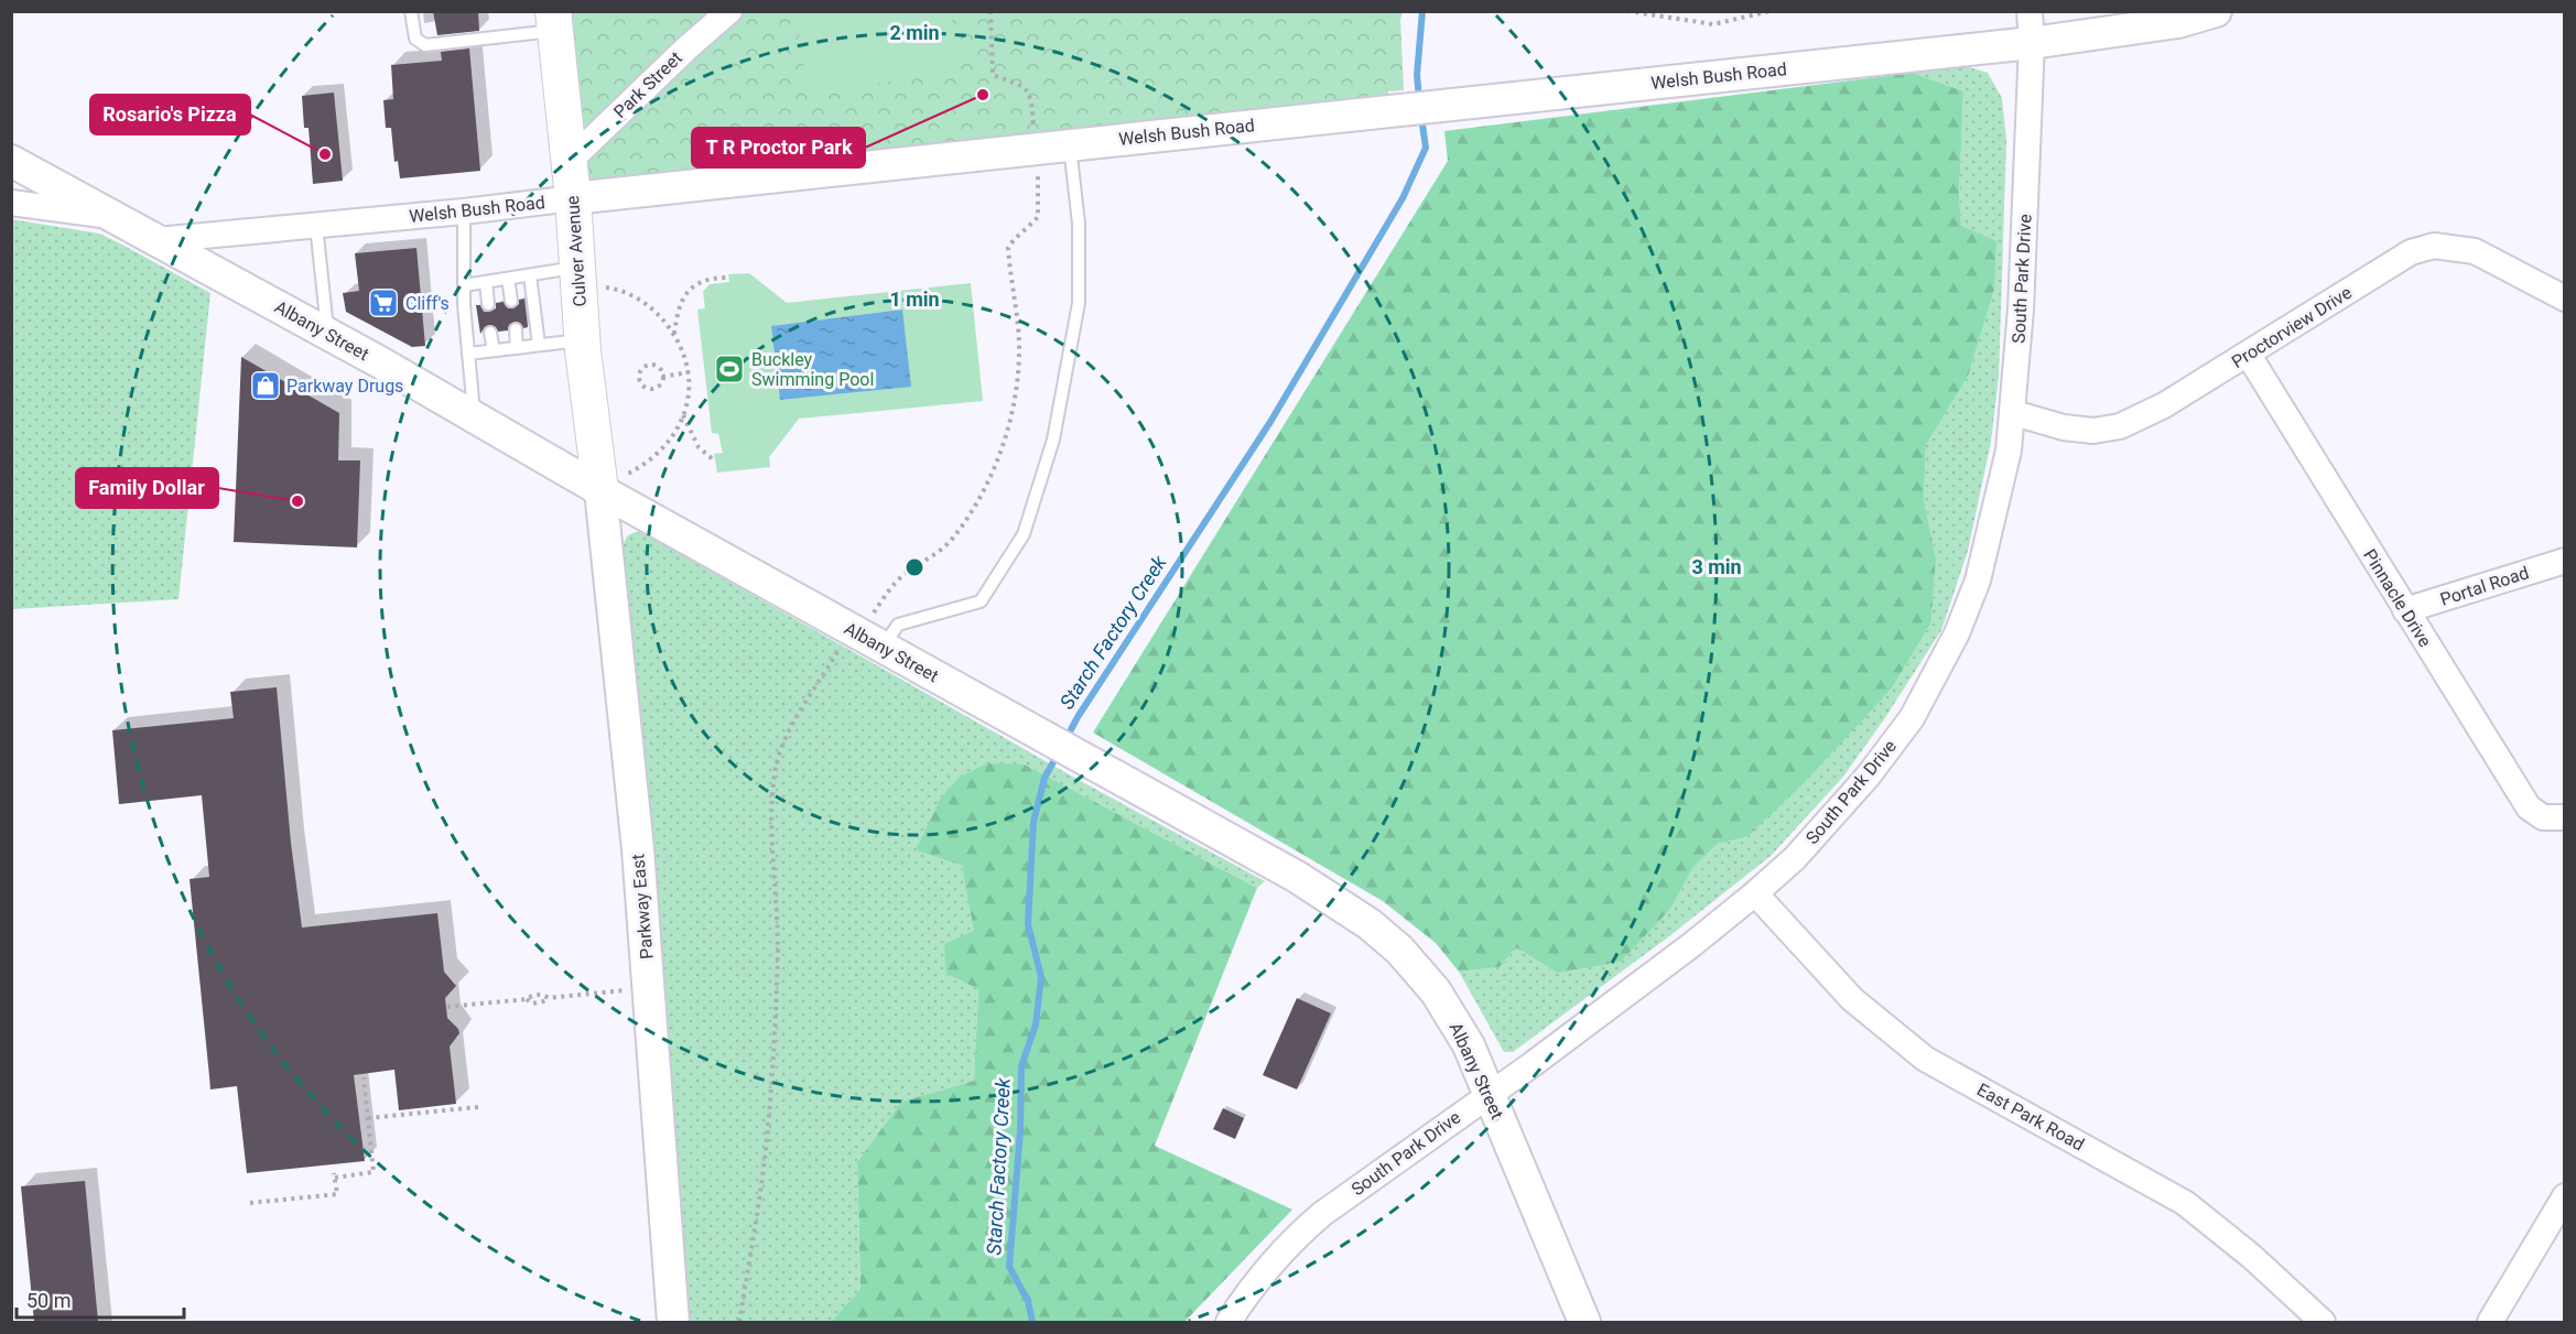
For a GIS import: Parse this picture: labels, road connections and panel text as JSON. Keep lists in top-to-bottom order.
{
  "streets": {
    "main road": ["Culver Avenue"],
    "street": [
      "Welsh Bush Road",
      "Park Street",
      "South Park Drive",
      "Proctorview Drive",
      "Albany Street",
      "Portal Road",
      "Pinnacle Drive",
      "Parkway East",
      "East Park Road"
    ]
  },
  "crossings": [
    ["Welsh Bush Road", "Culver Avenue"],
    ["Welsh Bush Road", "South Park Drive"],
    ["Welsh Bush Road", "Albany Street"],
    ["Park Street", "Culver Avenue"],
    ["Culver Avenue", "Albany Street"],
    ["Culver Avenue", "Parkway East"],
    ["South Park Drive", "Proctorview Drive"],
    ["South Park Drive", "Albany Street"],
    ["South Park Drive", "East Park Road"],
    ["Proctorview Drive", "Pinnacle Drive"],
    ["Albany Street", "Parkway East"],
    ["Portal Road", "Pinnacle Drive"]
  ],
  "water": ["Starch Factory Creek"],
  "places": {
    "other": ["T R Proctor Park", "Rosario's Pizza", "Family Dollar"],
    "supermarket": ["Cliff's"],
    "sports": ["Buckley Swimming Pool"],
    "shop": ["Parkway Drugs"]
  },
  "scale_bar": "50 m",
  "rings": ["2 min", "1 min", "3 min"]
}
